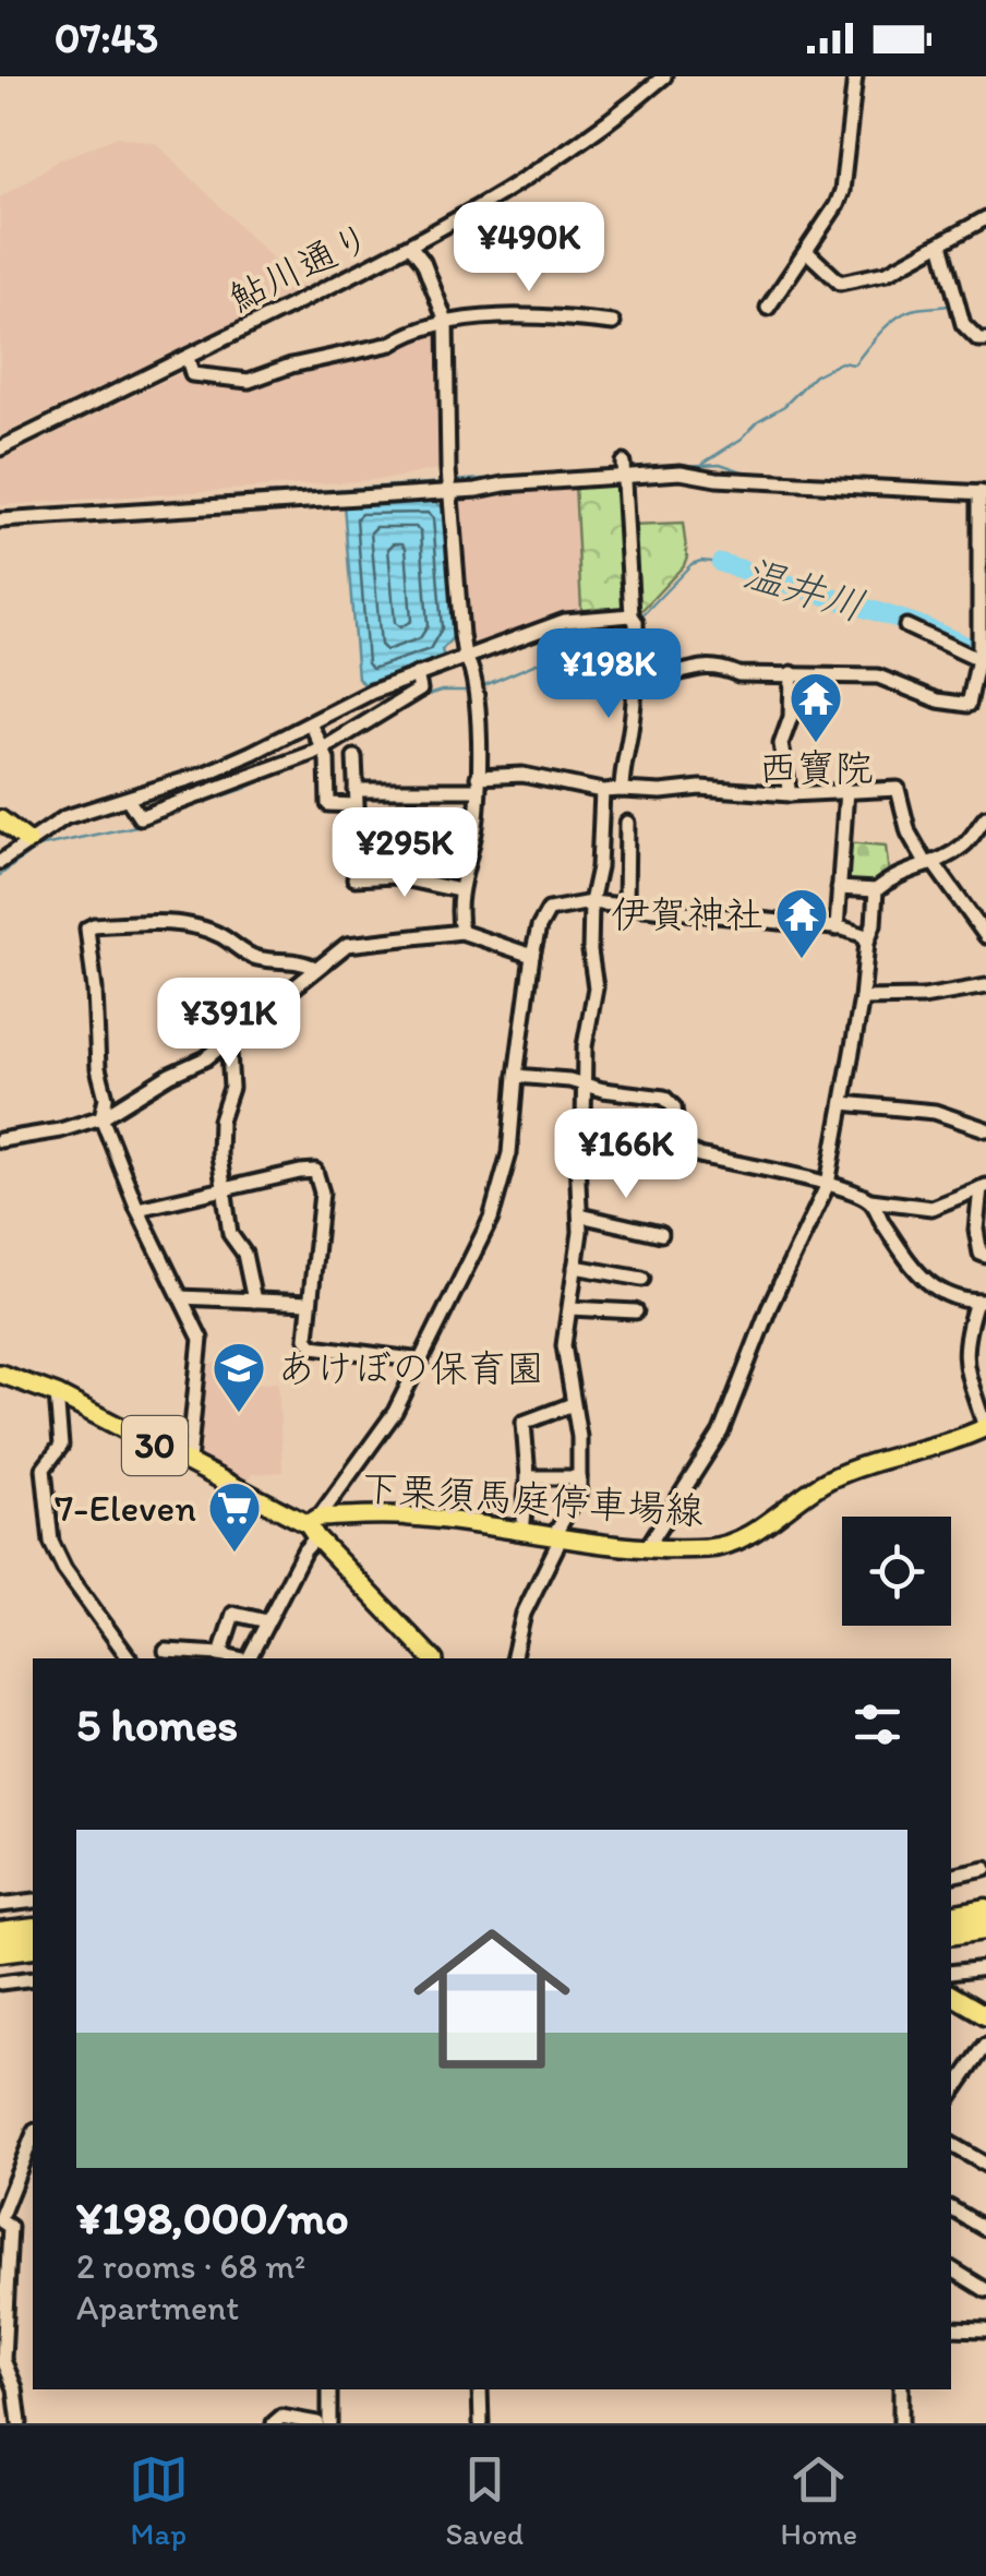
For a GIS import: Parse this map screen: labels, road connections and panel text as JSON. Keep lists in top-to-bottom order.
{
  "streets": {
    "main road": ["30", "下栗須馬庭停車場線"],
    "street": ["鮎川通り"]
  },
  "crossings": [
    ["30", "下栗須馬庭停車場線"]
  ],
  "water": ["温井川"],
  "places": {
    "temple": ["西寶院", "伊賀神社"],
    "school or university": ["あけぼの保育園"],
    "supermarket": ["7-Eleven"]
  },
  "page": {
    "status": "07:43",
    "price": [
      "¥490K",
      "¥198K",
      "¥295K",
      "¥391K",
      "¥166K"
    ],
    "heading": "5 homes",
    "list": [
      {
        "name": "¥198,000/mo",
        "note": "2 rooms · 68 m² · Apartment"
      }
    ],
    "tabs": ["Map", "Saved", "Home"]
  }
}
